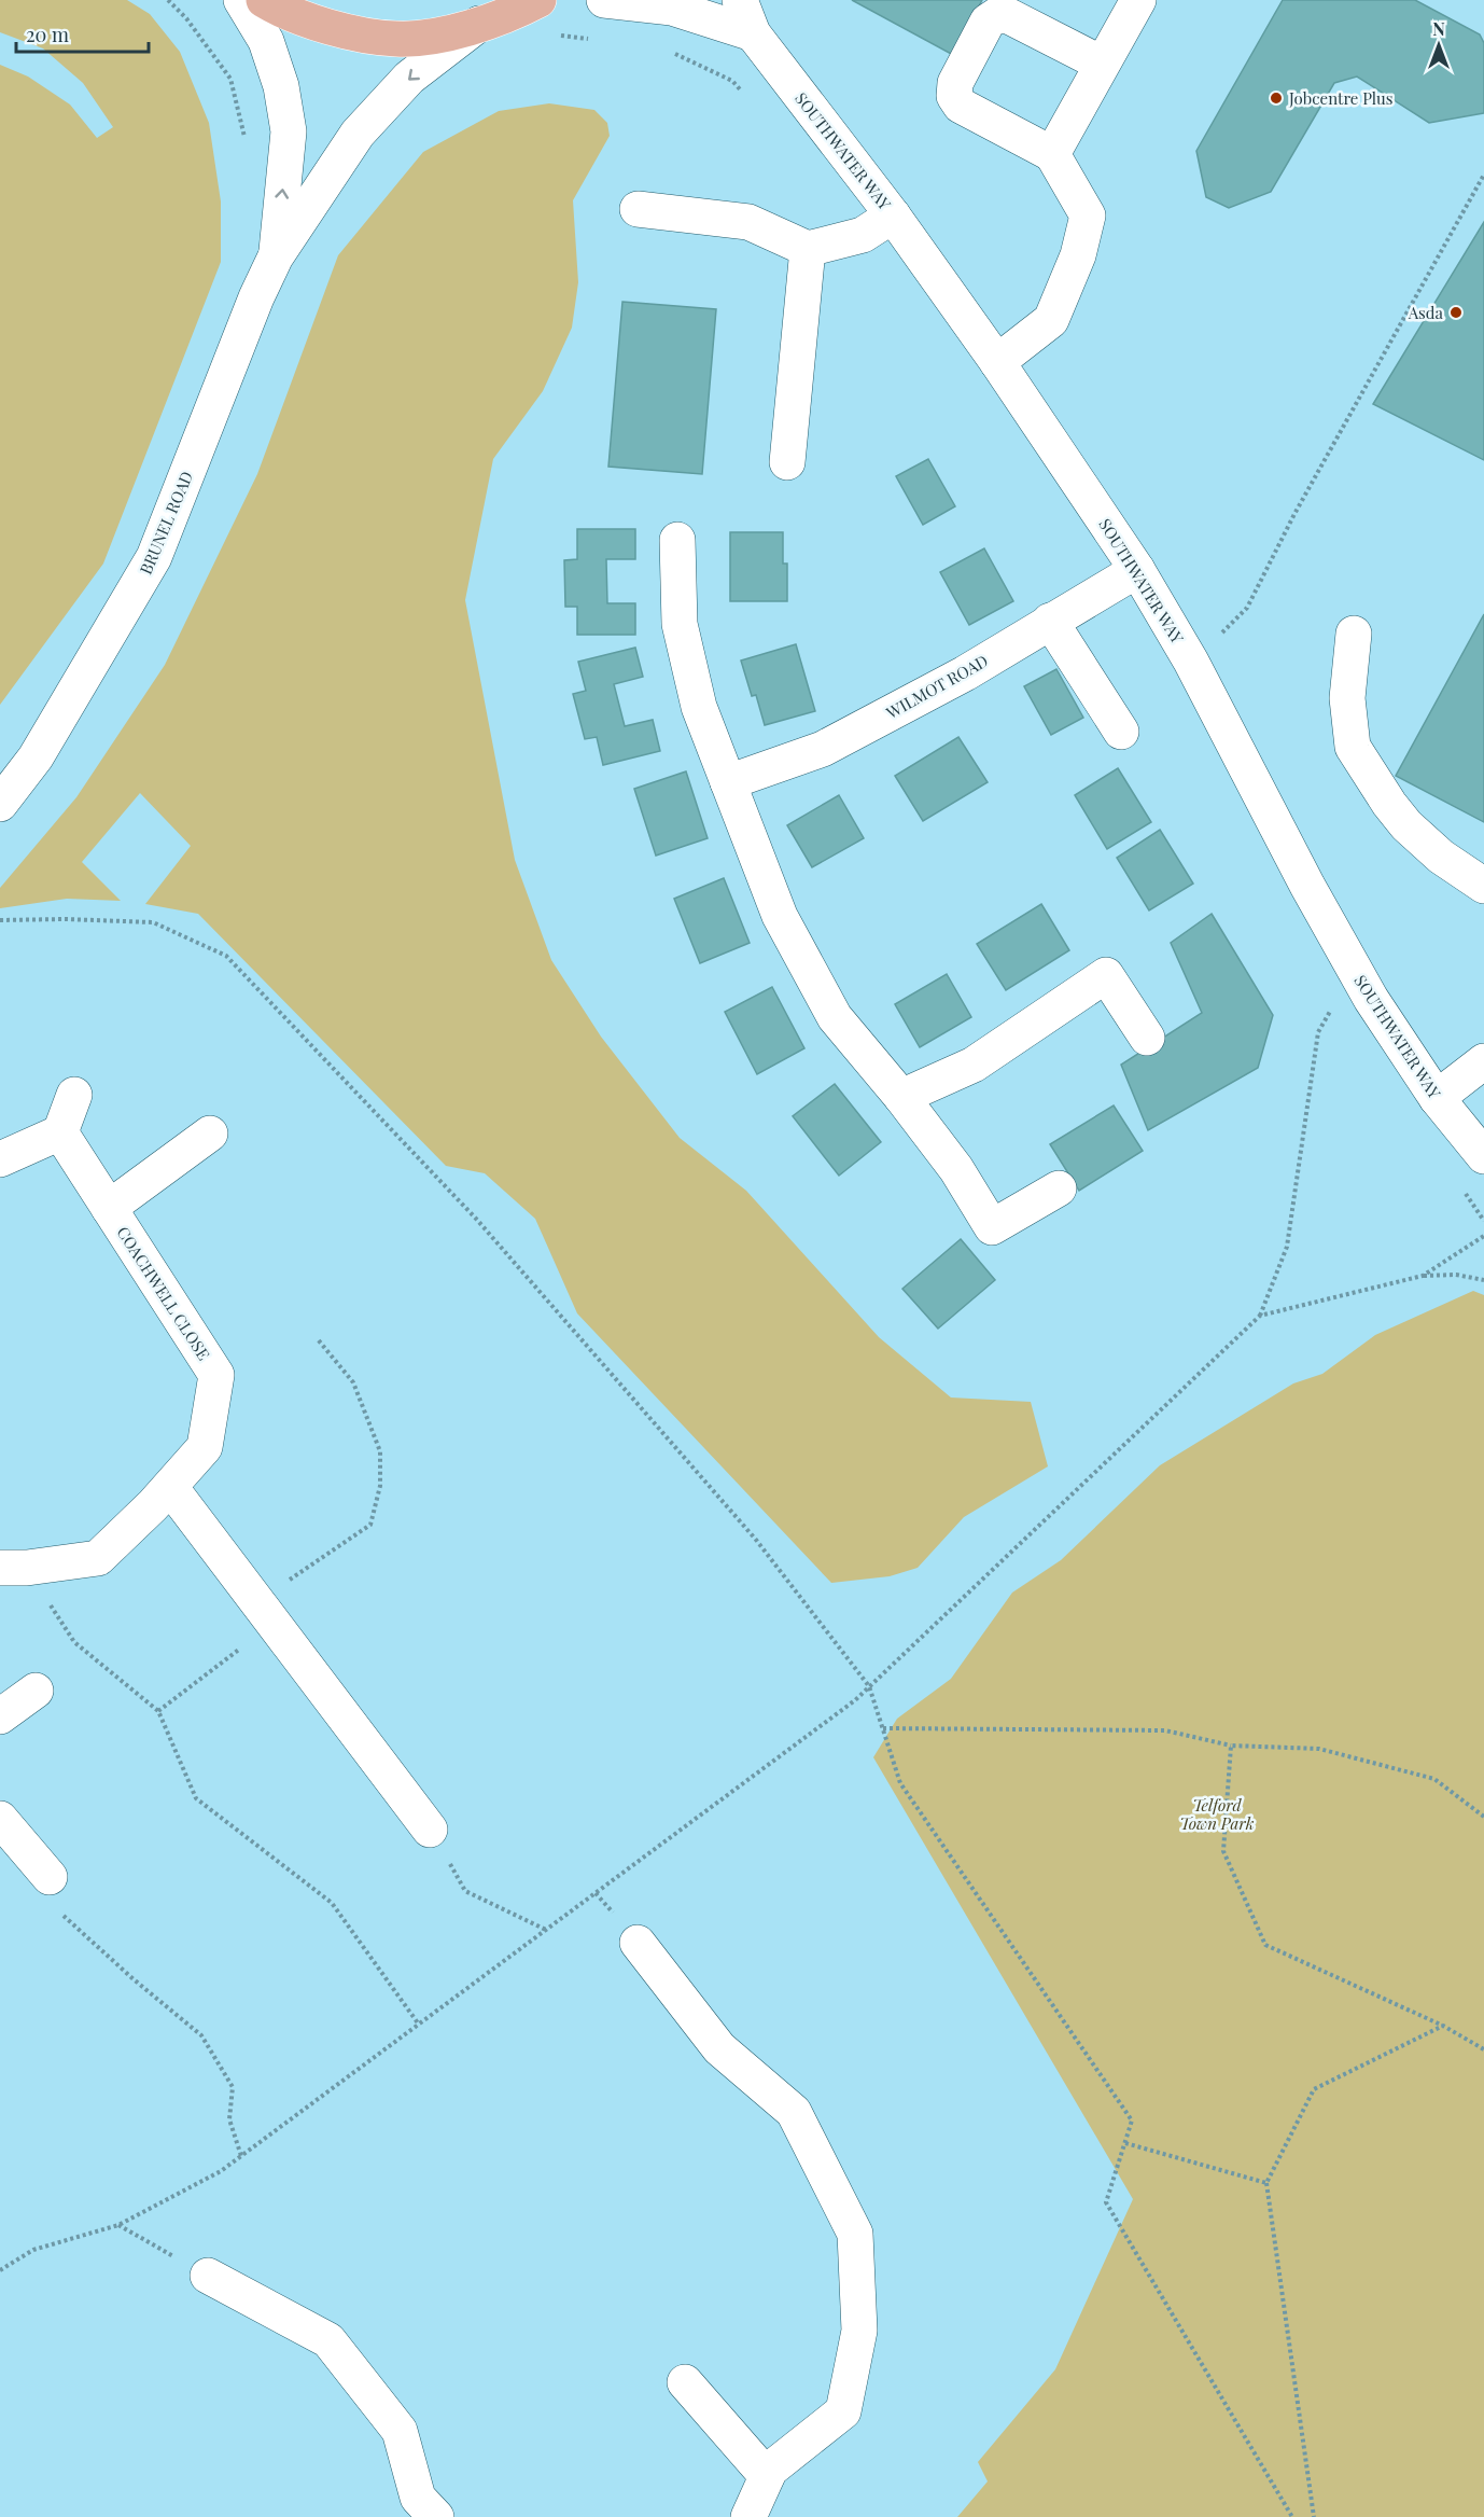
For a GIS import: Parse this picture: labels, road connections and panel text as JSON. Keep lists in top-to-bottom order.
{
  "streets": {
    "street": [
      "SOUTHWATER WAY",
      "BRUNEL ROAD",
      "WILMOT ROAD",
      "COACHWELL CLOSE"
    ]
  },
  "crossings": [
    ["SOUTHWATER WAY", "WILMOT ROAD"]
  ],
  "parks": ["Telford Town Park"],
  "places": ["Jobcentre Plus", "Asda"],
  "scale_bar": "20 m",
  "north": "top"
}
